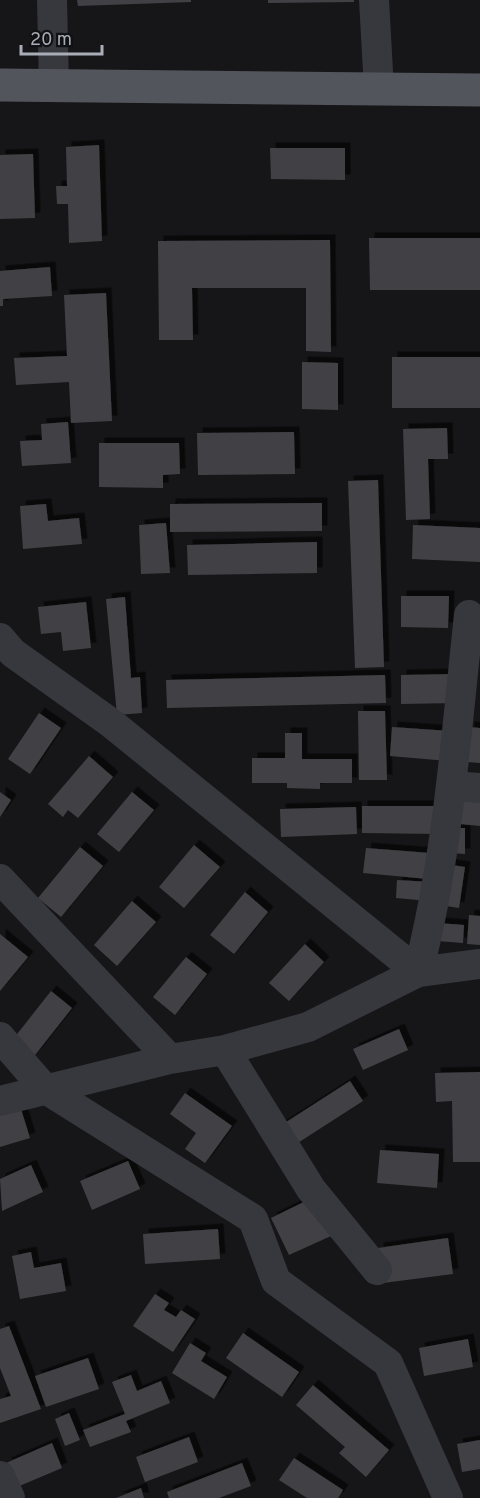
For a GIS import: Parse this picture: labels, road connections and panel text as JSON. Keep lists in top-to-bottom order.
{
  "scale_bar": "20 m"
}
